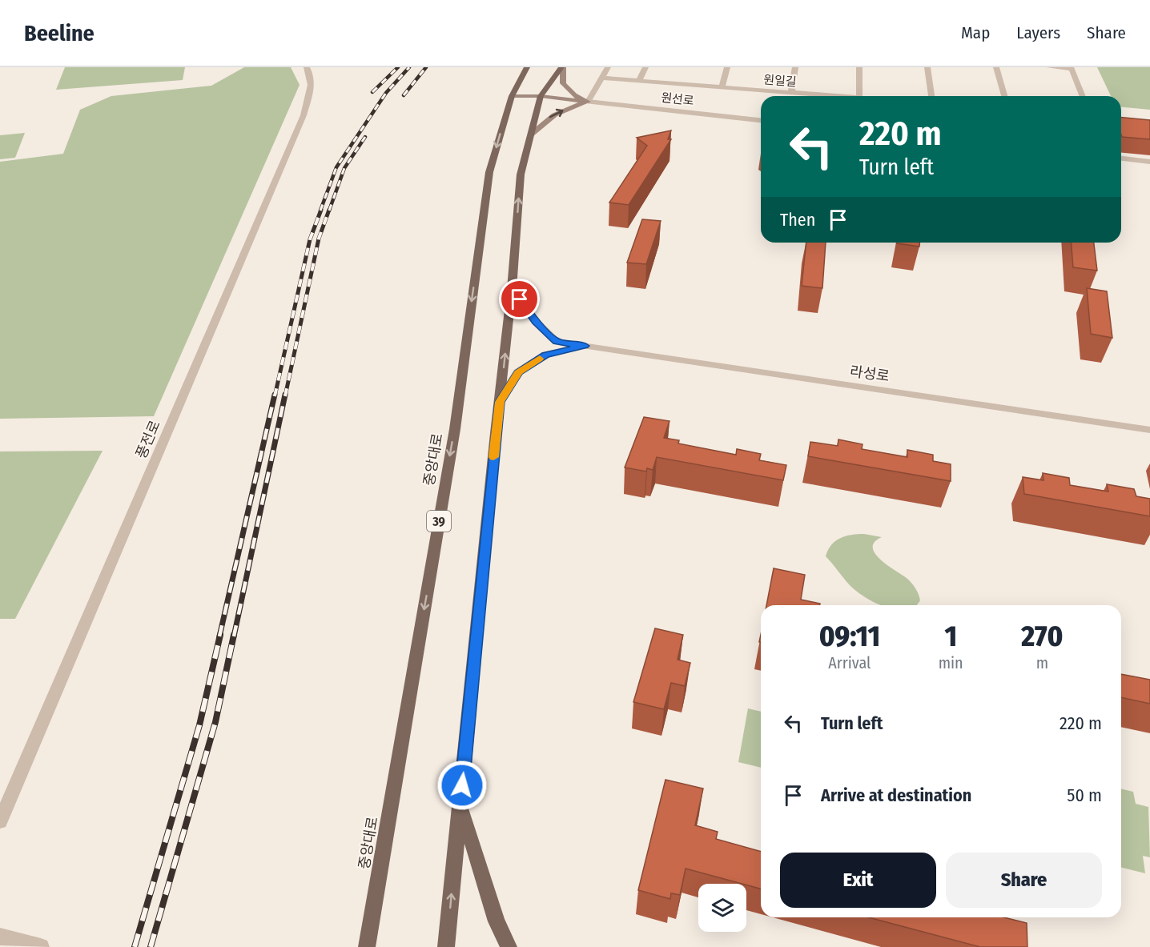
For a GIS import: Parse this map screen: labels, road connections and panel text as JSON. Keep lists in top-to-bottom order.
{
  "streets": {
    "main road": ["중앙대로", "39"],
    "street": [
      "원일길",
      "원선로",
      "라성로",
      "풍전로"
    ]
  },
  "page": {
    "header": "Beeline",
    "nav": ["Map", "Layers", "Share"],
    "turn": ["220 m", "Turn left"],
    "then": "Then",
    "eta": [
      "09:11",
      "Arrival",
      "1",
      "min",
      "270",
      "m"
    ],
    "list": [
      {
        "name": "Turn left",
        "value": "220 m"
      },
      {
        "name": "Arrive at destination",
        "value": "50 m"
      }
    ],
    "buttons": ["Exit", "Share"]
  }
}
